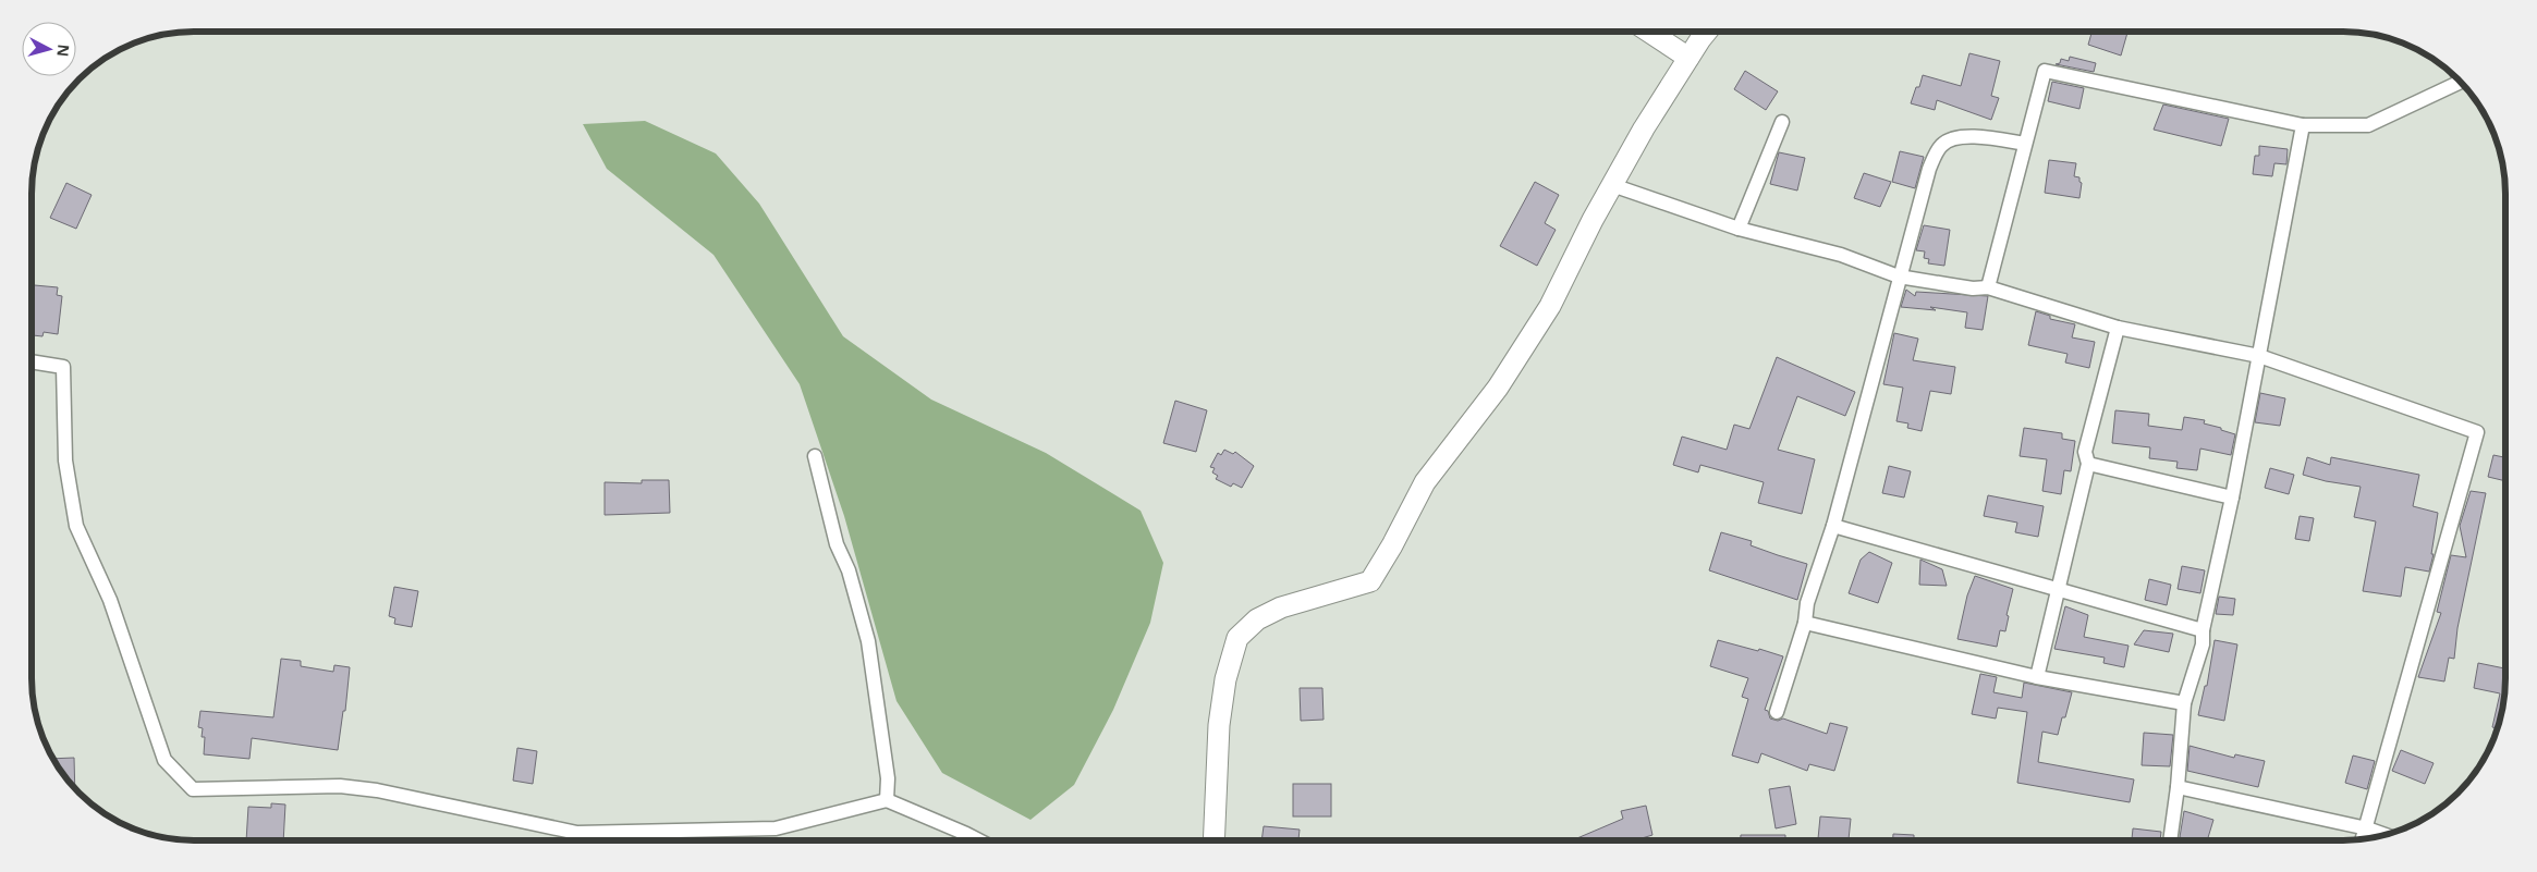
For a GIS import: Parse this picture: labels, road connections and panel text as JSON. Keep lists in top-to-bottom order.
{
  "north": "right"
}
